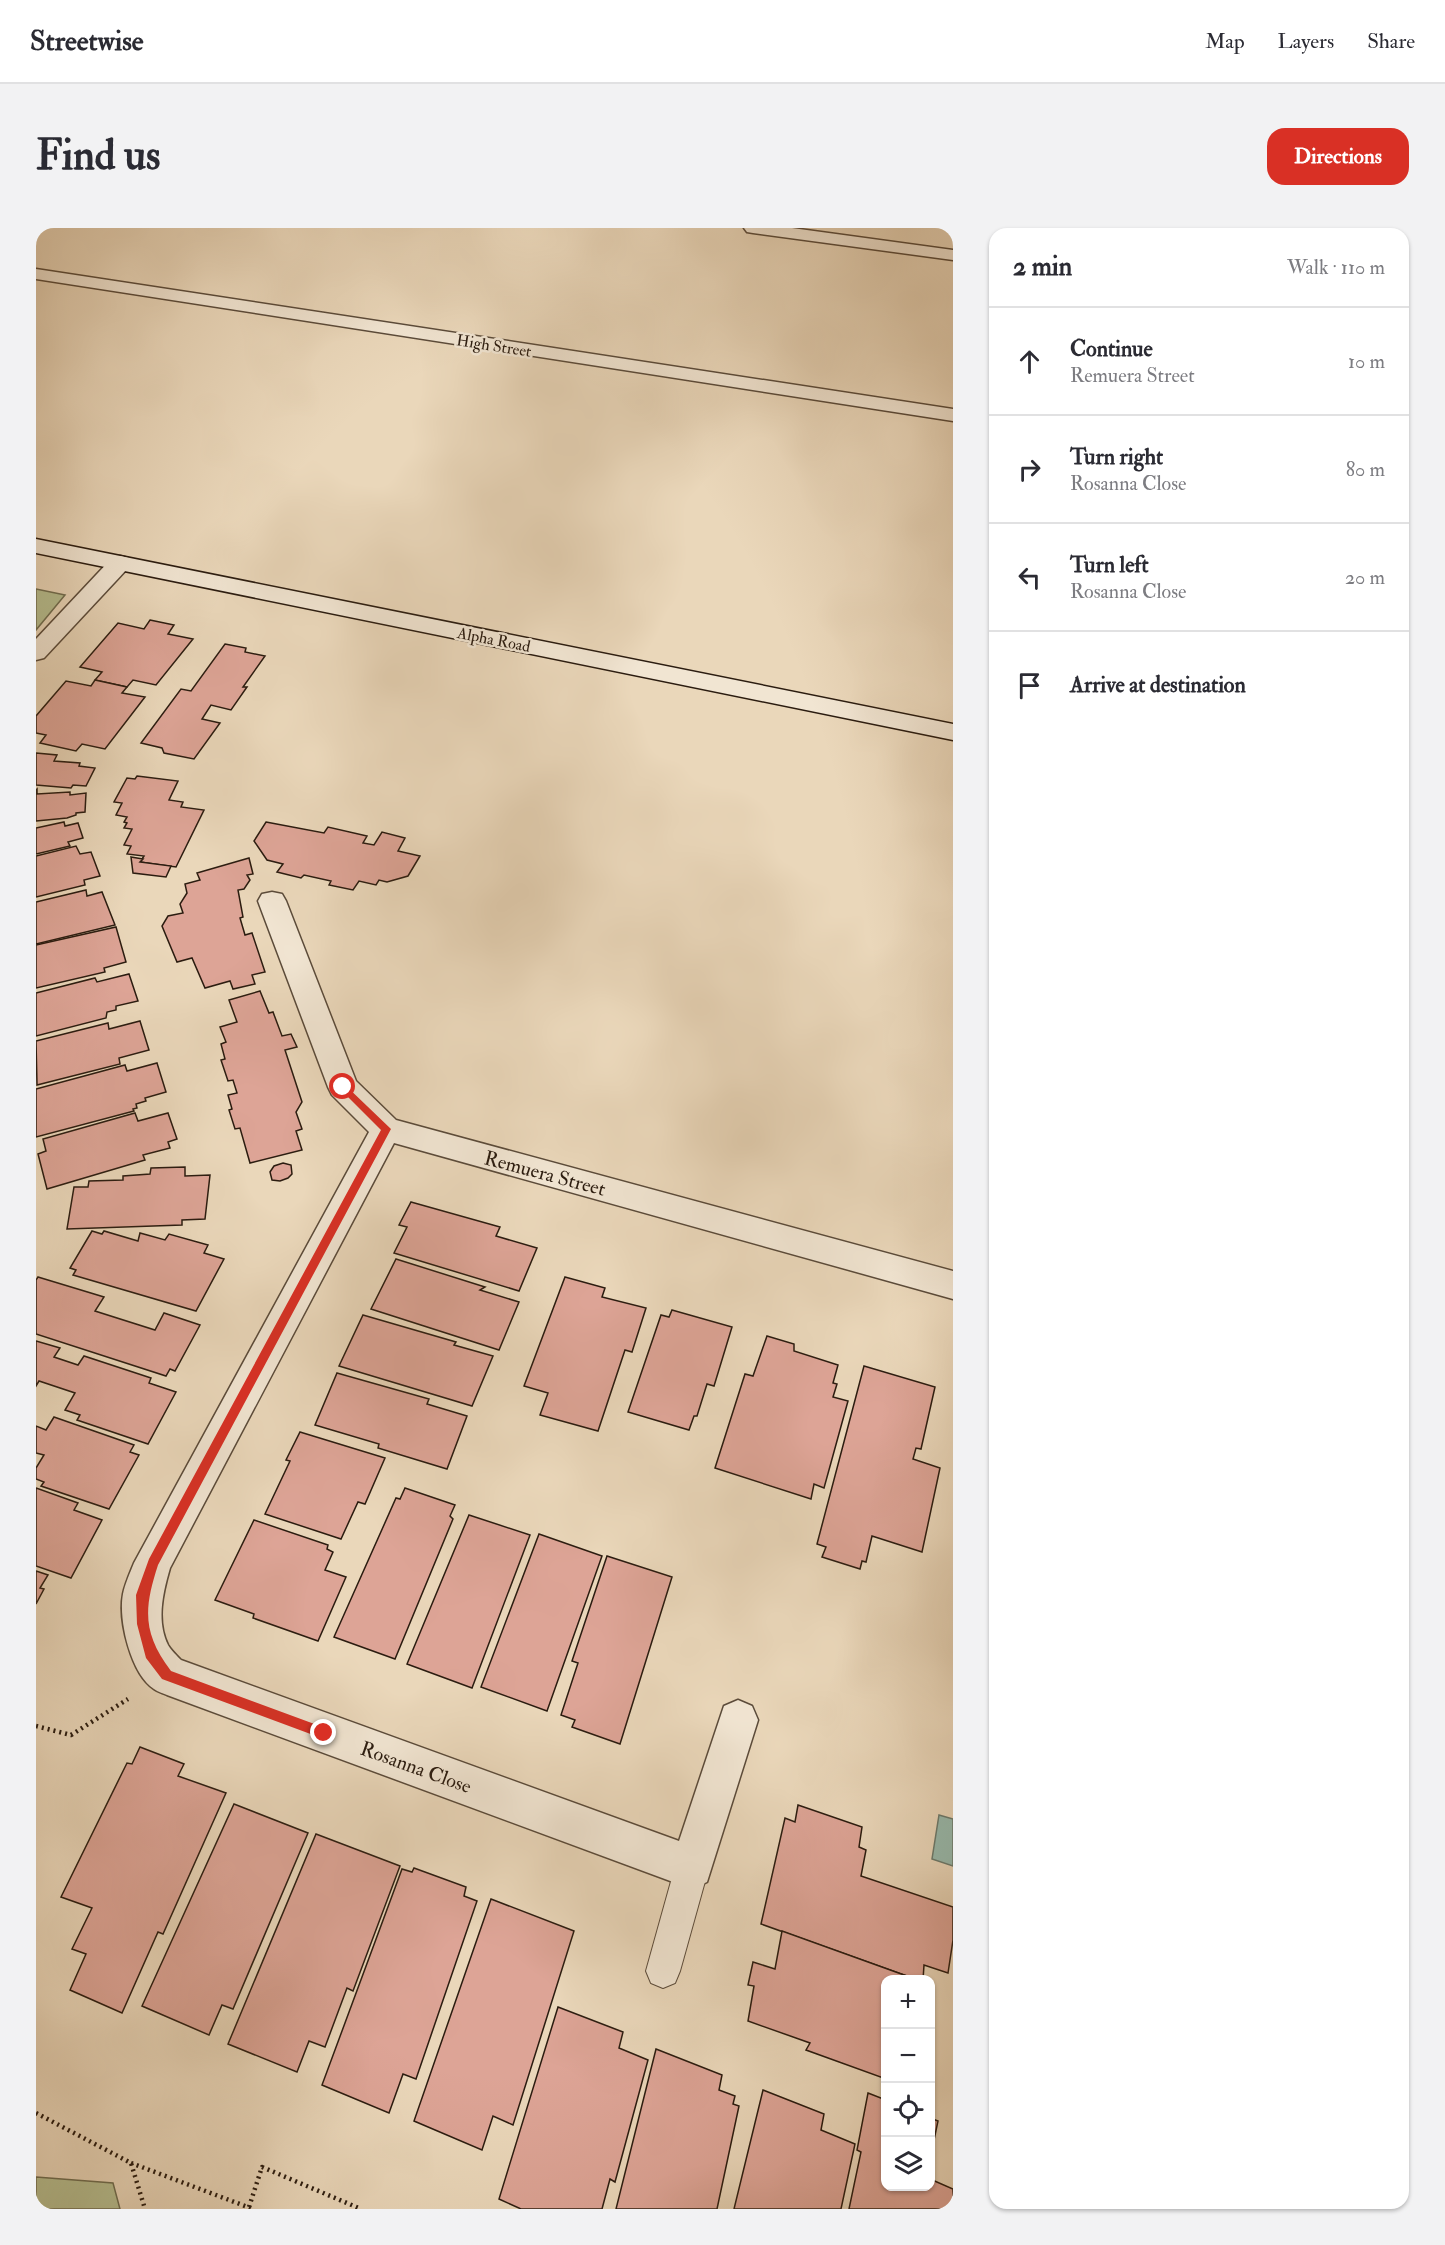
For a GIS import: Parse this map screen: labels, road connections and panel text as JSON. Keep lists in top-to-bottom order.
{
  "streets": {
    "street": [
      "High Street",
      "Alpha Road",
      "Remuera Street",
      "Rosanna Close"
    ]
  },
  "page": {
    "header": "Streetwise",
    "nav": ["Map", "Layers", "Share"],
    "buttons": "Directions",
    "title": "Find us",
    "heading": ["2 min", "Walk · 110 m"],
    "list": [
      ["Continue", "Remuera Street", "10 m"],
      ["Turn right", "Rosanna Close", "80 m"],
      ["Turn left", "Rosanna Close", "20 m"],
      "Arrive at destination"
    ],
    "map_buttons": ["+", "−"]
  }
}
